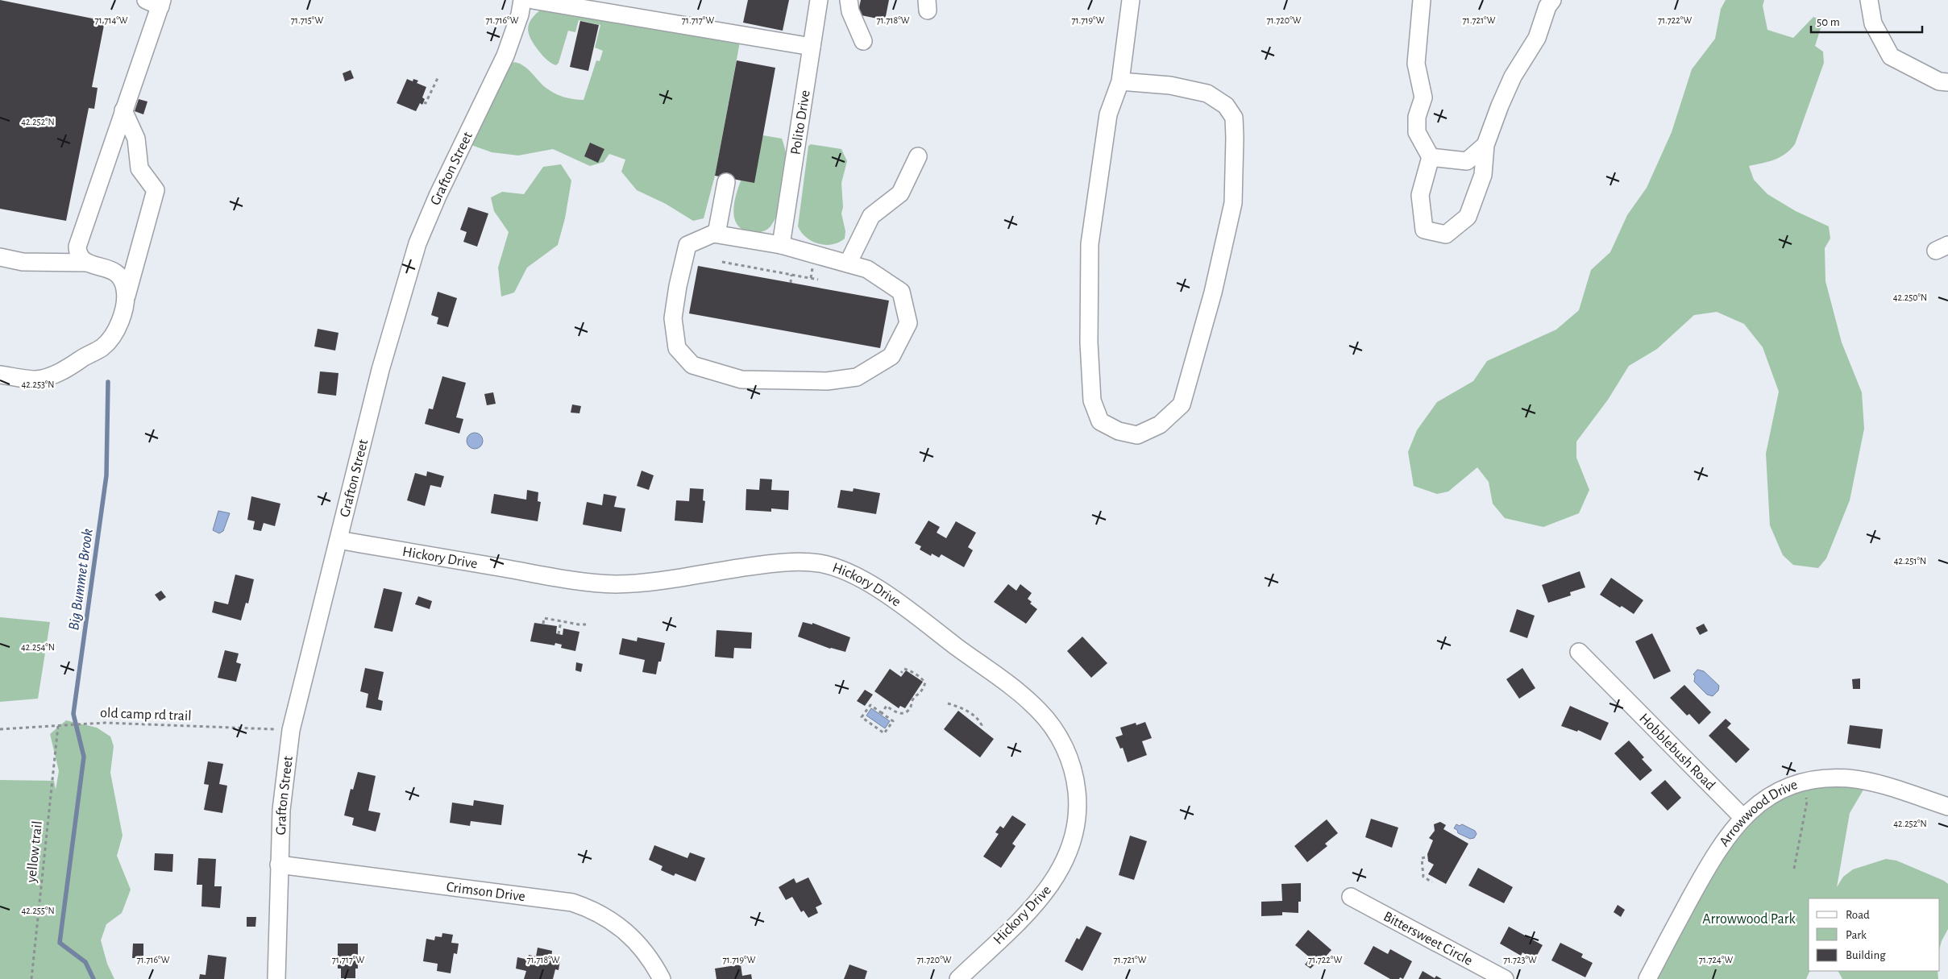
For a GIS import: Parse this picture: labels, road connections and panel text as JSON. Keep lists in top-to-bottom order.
{
  "streets": {
    "street": [
      "Polito Drive",
      "Grafton Street",
      "Hickory Drive",
      "Hobblebush Road",
      "Arrowwood Drive",
      "Crimson Drive",
      "Bittersweet Circle"
    ],
    "path": ["old camp rd trail", "yellow trail"]
  },
  "crossings": [
    ["Grafton Street", "Hickory Drive"],
    ["Grafton Street", "old camp rd trail"],
    ["Grafton Street", "Crimson Drive"],
    ["old camp rd trail", "yellow trail"],
    ["Hobblebush Road", "Arrowwood Drive"]
  ],
  "water": ["Big Bummet Brook"],
  "parks": ["Arrowwood Park"],
  "legend": ["Road", "Park", "Building"],
  "scale_bar": "50 m",
  "coordinates": [
    "71.714°W",
    "71.716°W",
    "71.717°W",
    "71.718°W",
    "71.719°W",
    "71.720°W",
    "71.721°W",
    "71.722°W",
    "71.715°W",
    "42.252°N",
    "42.250°N",
    "42.253°N",
    "42.251°N",
    "42.254°N",
    "42.255°N",
    "71.723°W",
    "71.724°W"
  ]
}
